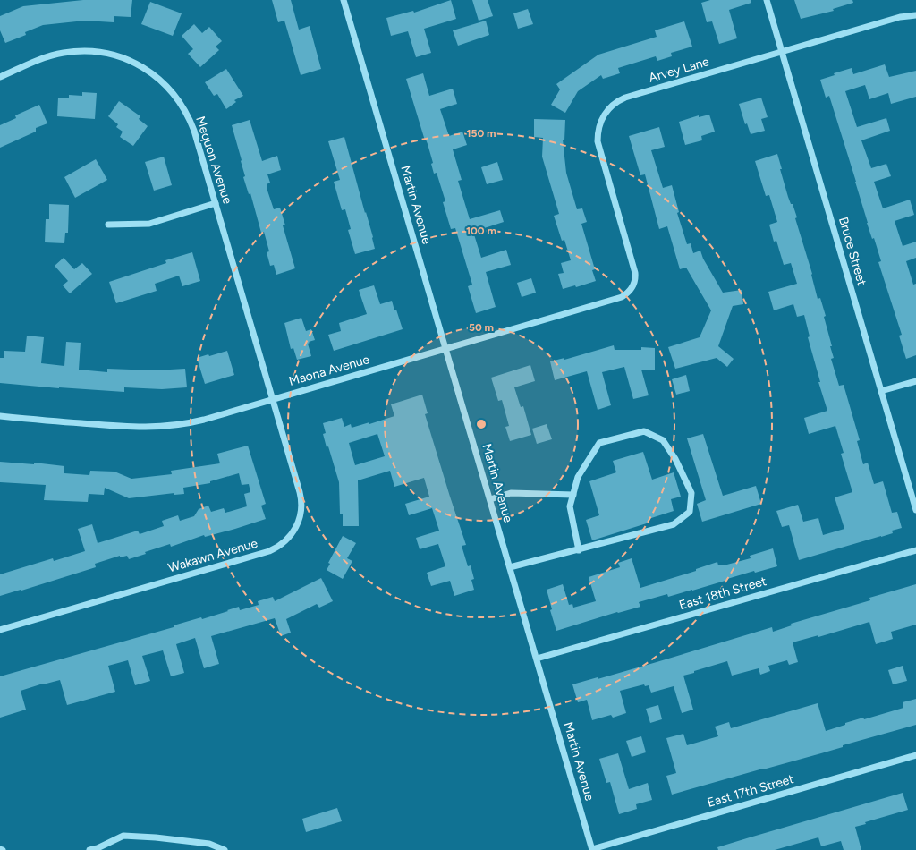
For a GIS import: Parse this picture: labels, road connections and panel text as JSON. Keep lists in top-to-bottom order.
{
  "streets": {
    "street": [
      "Arvey Lane",
      "Mequon Avenue",
      "Martin Avenue",
      "Bruce Street",
      "Maona Avenue",
      "Wakawn Avenue",
      "East 18th Street",
      "East 17th Street"
    ]
  },
  "crossings": [
    ["Arvey Lane", "Bruce Street"],
    ["Arvey Lane", "Maona Avenue"],
    ["Mequon Avenue", "Maona Avenue"],
    ["Mequon Avenue", "Wakawn Avenue"],
    ["Martin Avenue", "Maona Avenue"],
    ["Martin Avenue", "East 18th Street"],
    ["Martin Avenue", "East 17th Street"],
    ["Maona Avenue", "Wakawn Avenue"]
  ],
  "rings": ["150 m", "100 m", "50 m"]
}
